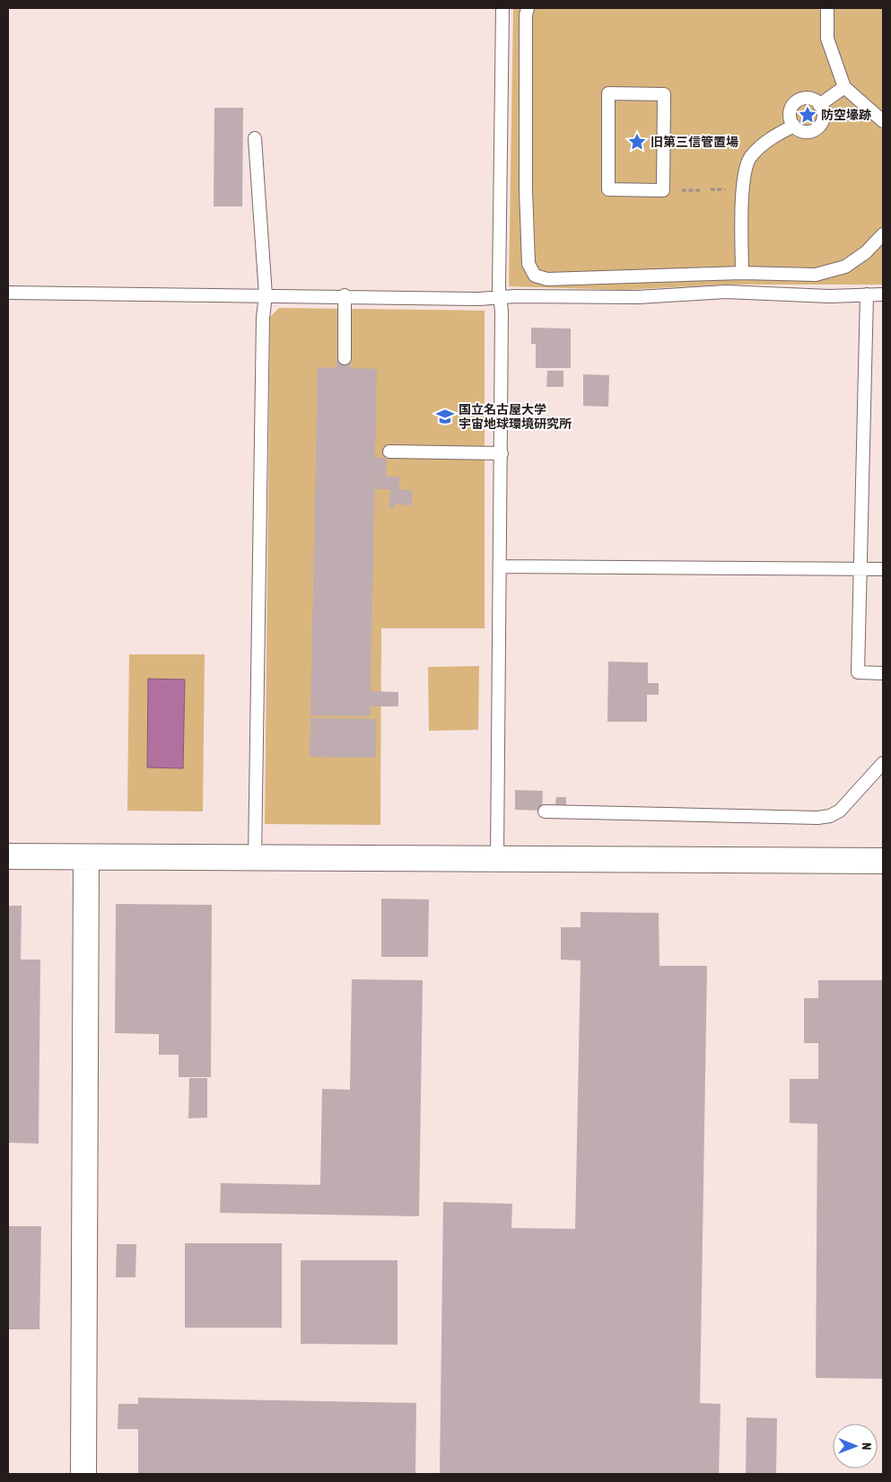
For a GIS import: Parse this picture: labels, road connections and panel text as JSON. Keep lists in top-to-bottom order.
{
  "places": {
    "place": ["防空壕跡", "旧第三信管置場"],
    "school or university": ["国立名古屋大学 宇宙地球環境研究所"]
  },
  "north": "right"
}
